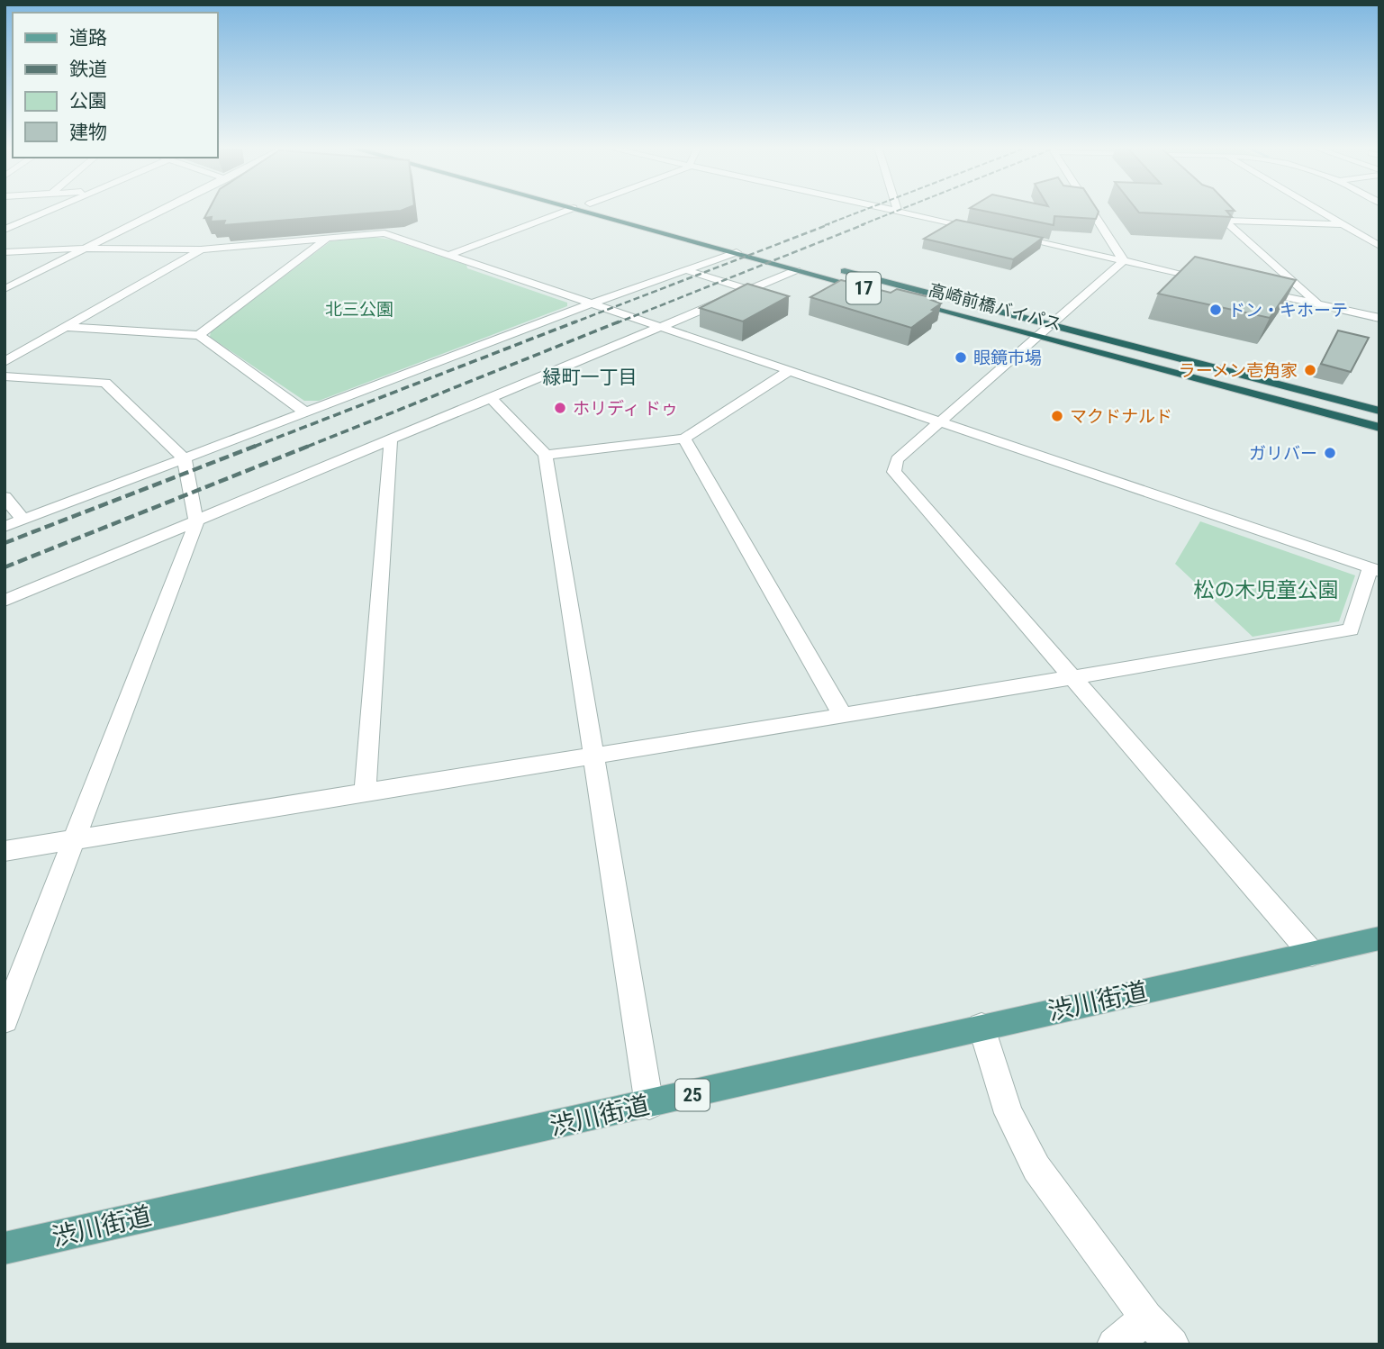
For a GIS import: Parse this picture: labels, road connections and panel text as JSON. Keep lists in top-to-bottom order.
{
  "streets": {
    "highway": ["17", "高崎前橋バイパス"],
    "main road": ["渋川街道", "25"]
  },
  "districts": ["緑町一丁目"],
  "parks": ["北三公園", "松の木児童公園"],
  "places": [
    "ドン・キホーテ",
    "眼鏡市場",
    "ラーメン壱角家",
    "ホリディ ドゥ",
    "マクドナルド",
    "ガリバー"
  ],
  "legend": [
    "道路",
    "鉄道",
    "公園",
    "建物"
  ]
}
